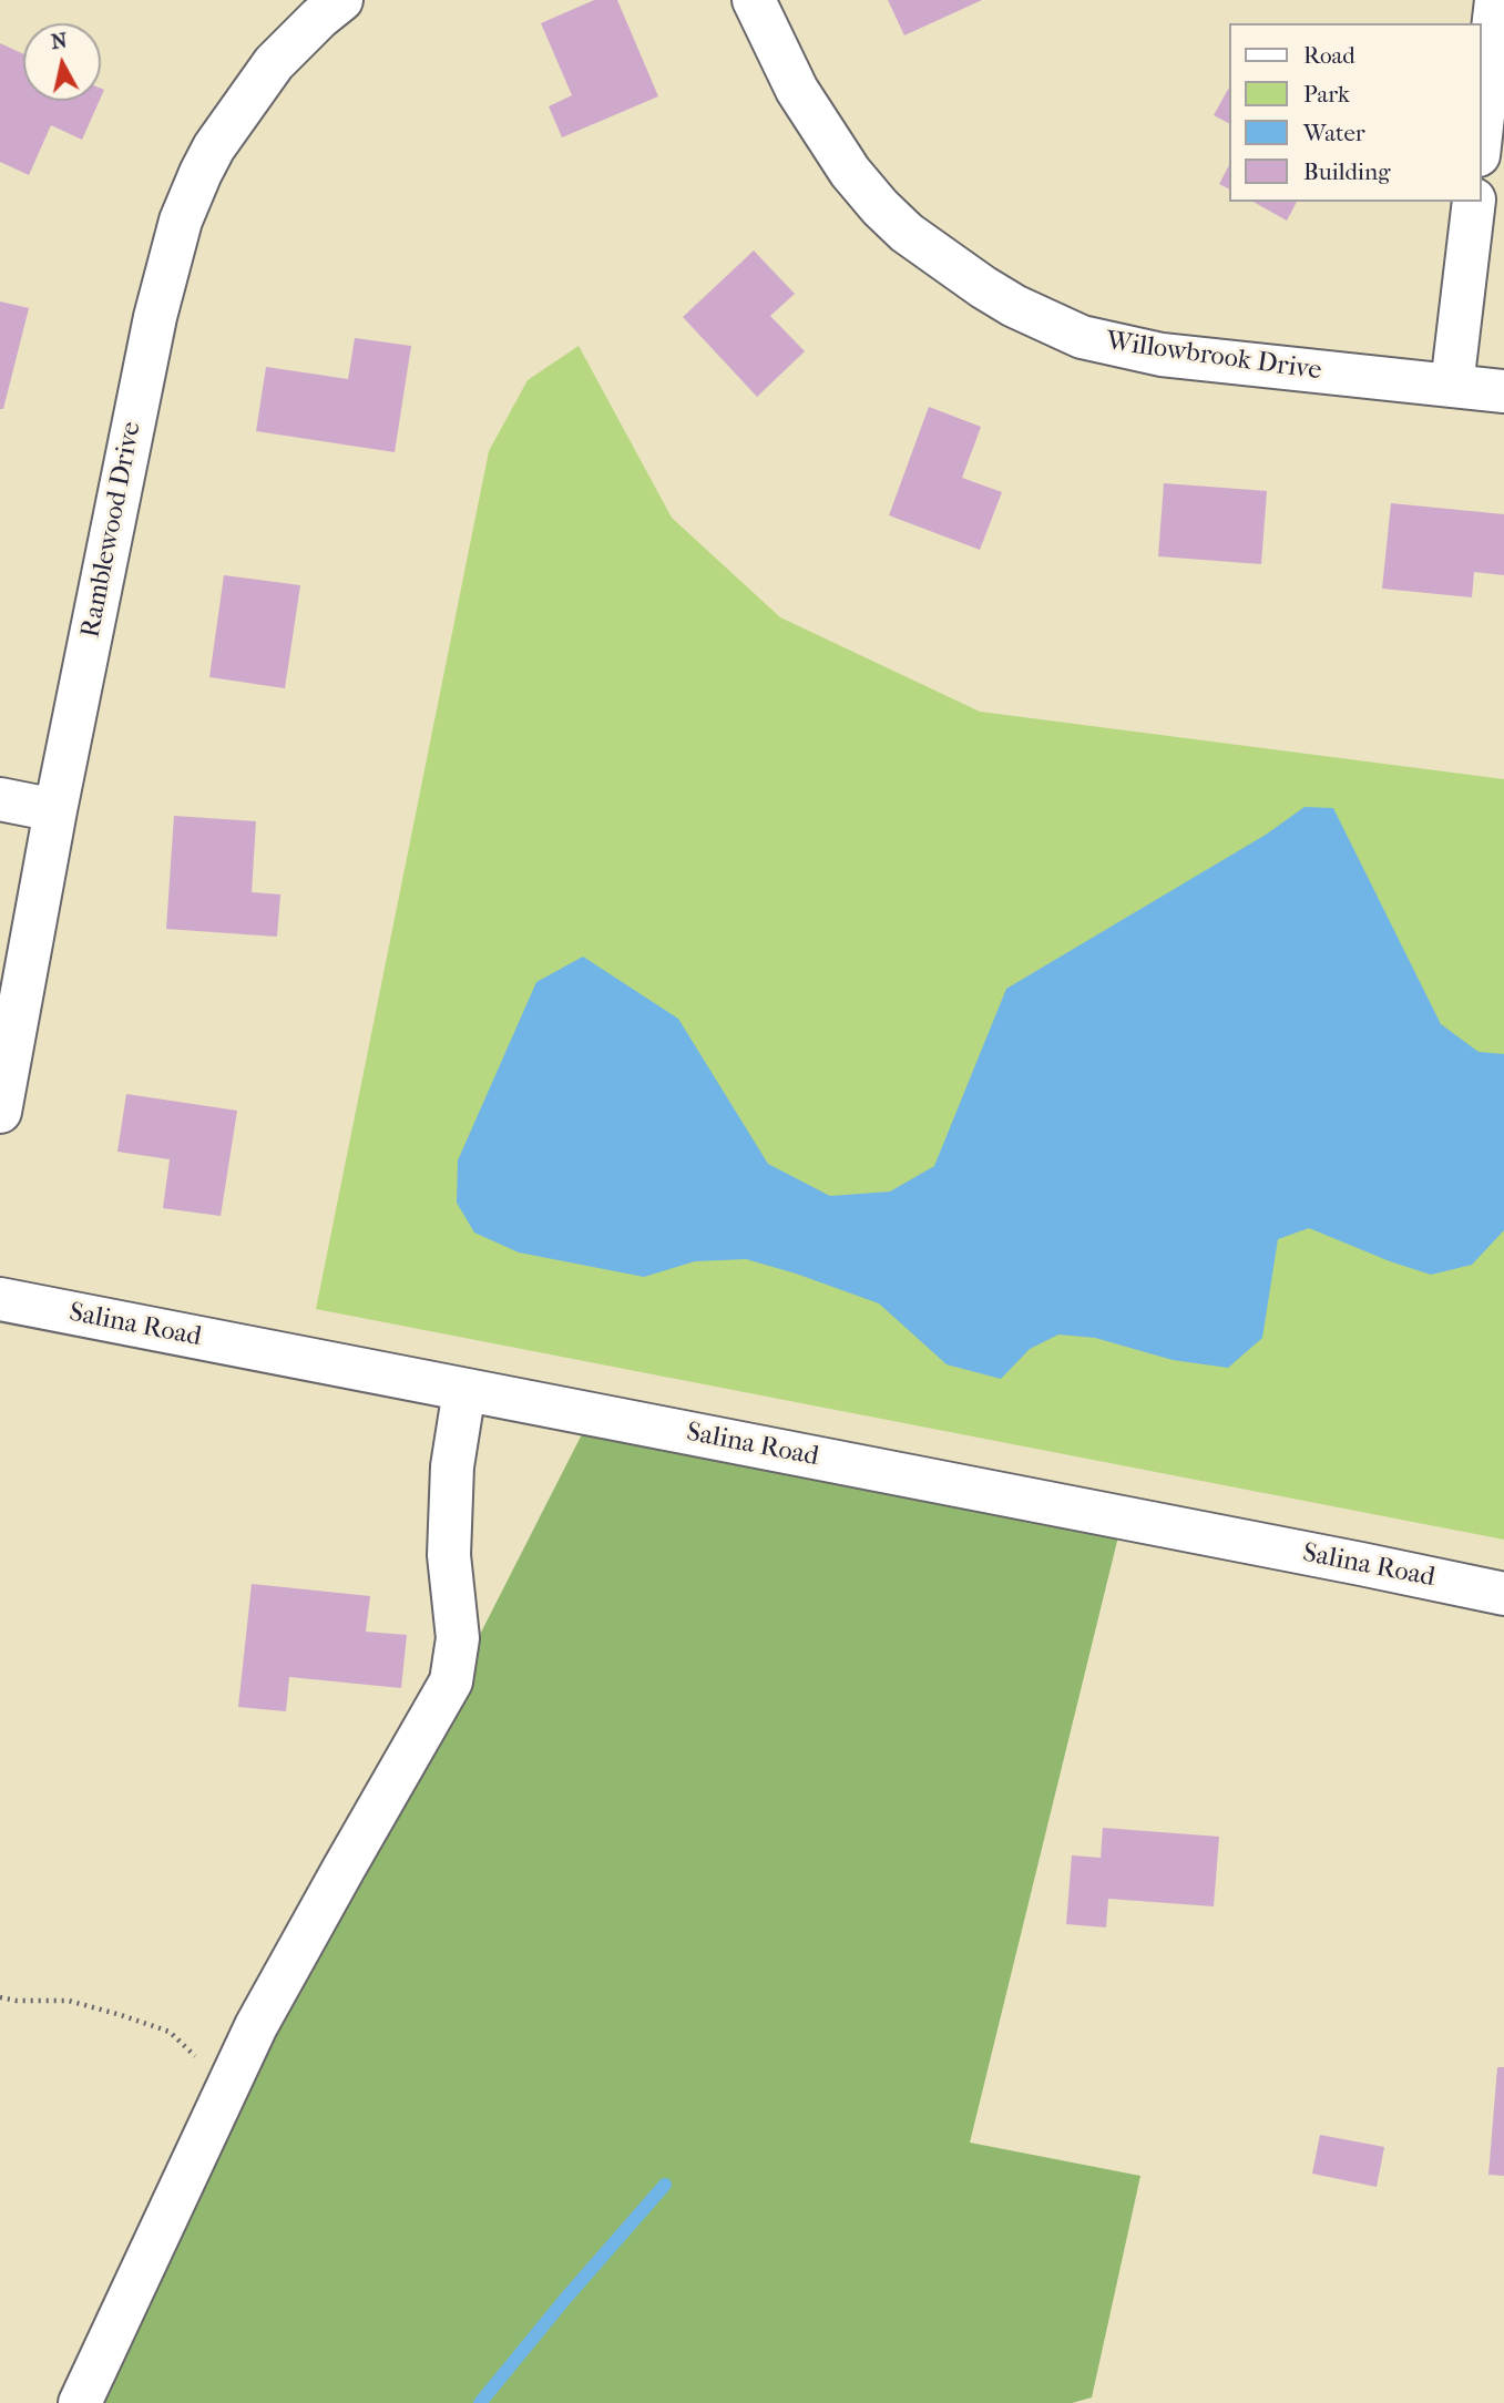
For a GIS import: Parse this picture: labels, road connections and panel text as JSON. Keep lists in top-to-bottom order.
{
  "streets": {
    "street": ["Willowbrook Drive", "Ramblewood Drive", "Salina Road"]
  },
  "legend": [
    "Road",
    "Park",
    "Water",
    "Building"
  ],
  "north": "top"
}
